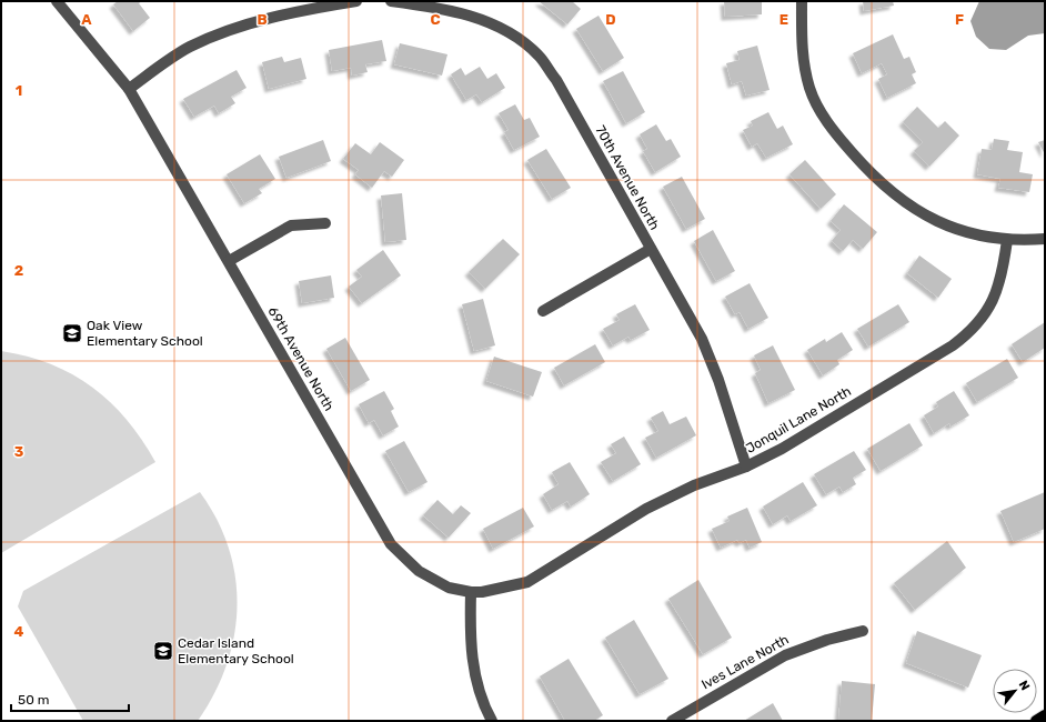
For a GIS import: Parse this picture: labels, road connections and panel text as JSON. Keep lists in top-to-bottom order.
{
  "streets": {
    "street": [
      "70th Avenue North",
      "69th Avenue North",
      "Jonquil Lane North",
      "Ives Lane North"
    ]
  },
  "crossings": [
    ["70th Avenue North", "Jonquil Lane North"],
    ["69th Avenue North", "Jonquil Lane North"]
  ],
  "places": {
    "school or university": ["Oak View Elementary School", "Cedar Island Elementary School"]
  },
  "scale_bar": "50 m",
  "north": "top right",
  "grid": {
    "columns": [
      "A",
      "B",
      "C",
      "D",
      "E",
      "F"
    ],
    "rows": [
      "1",
      "2",
      "3",
      "4"
    ]
  }
}
